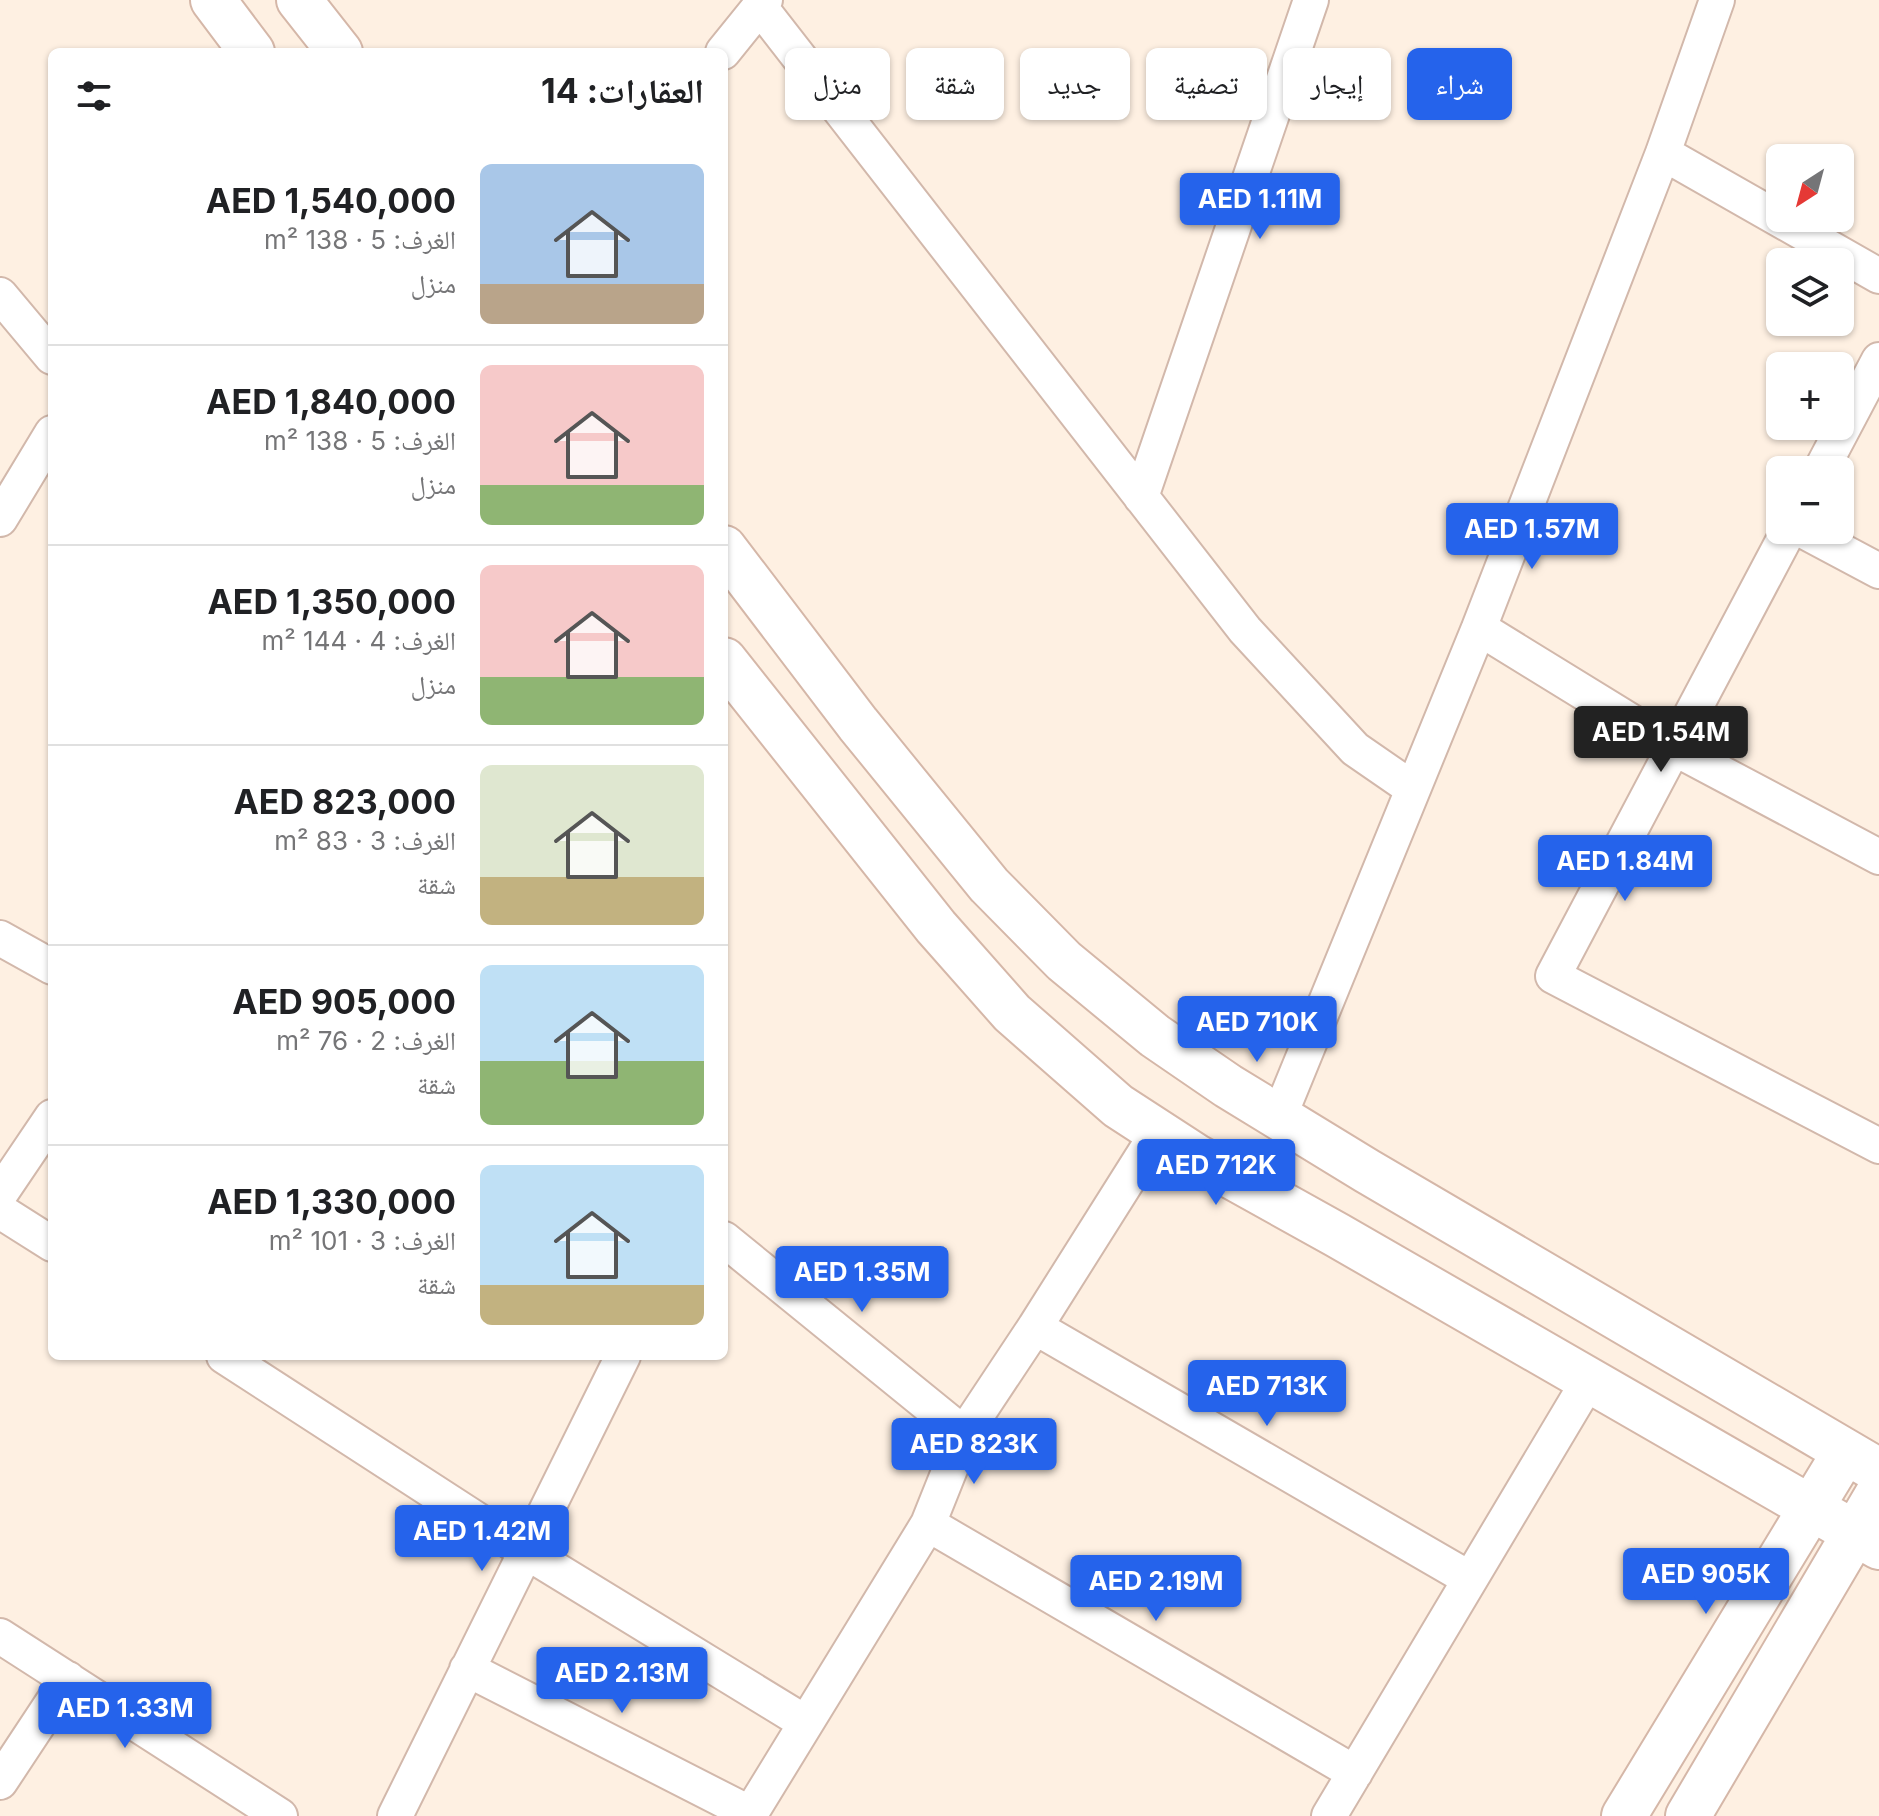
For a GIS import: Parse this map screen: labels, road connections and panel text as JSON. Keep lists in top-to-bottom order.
{
  "north": "bottom left",
  "page": {
    "chip": [
      "شراء",
      "إيجار",
      "تصفية",
      "جديد",
      "شقة",
      "منزل"
    ],
    "heading": "العقارات: 14",
    "map_buttons": ["+", "−"],
    "list": [
      {
        "name": "AED 1,540,000",
        "note": "الغرف: 5 · 138 m² · منزل"
      },
      {
        "name": "AED 1,840,000",
        "note": "الغرف: 5 · 138 m² · منزل"
      },
      {
        "name": "AED 1,350,000",
        "note": "الغرف: 4 · 144 m² · منزل"
      },
      {
        "name": "AED 823,000",
        "note": "الغرف: 3 · 83 m² · شقة"
      },
      {
        "name": "AED 905,000",
        "note": "الغرف: 2 · 76 m² · شقة"
      },
      {
        "name": "AED 1,330,000",
        "note": "الغرف: 3 · 101 m² · شقة"
      }
    ],
    "price": [
      "AED 1.11M",
      "AED 1.57M",
      "AED 1.54M",
      "AED 1.84M",
      "AED 710K",
      "AED 712K",
      "AED 1.35M",
      "AED 713K",
      "AED 823K",
      "AED 1.42M",
      "AED 905K",
      "AED 2.19M",
      "AED 2.13M",
      "AED 1.33M"
    ]
  }
}
